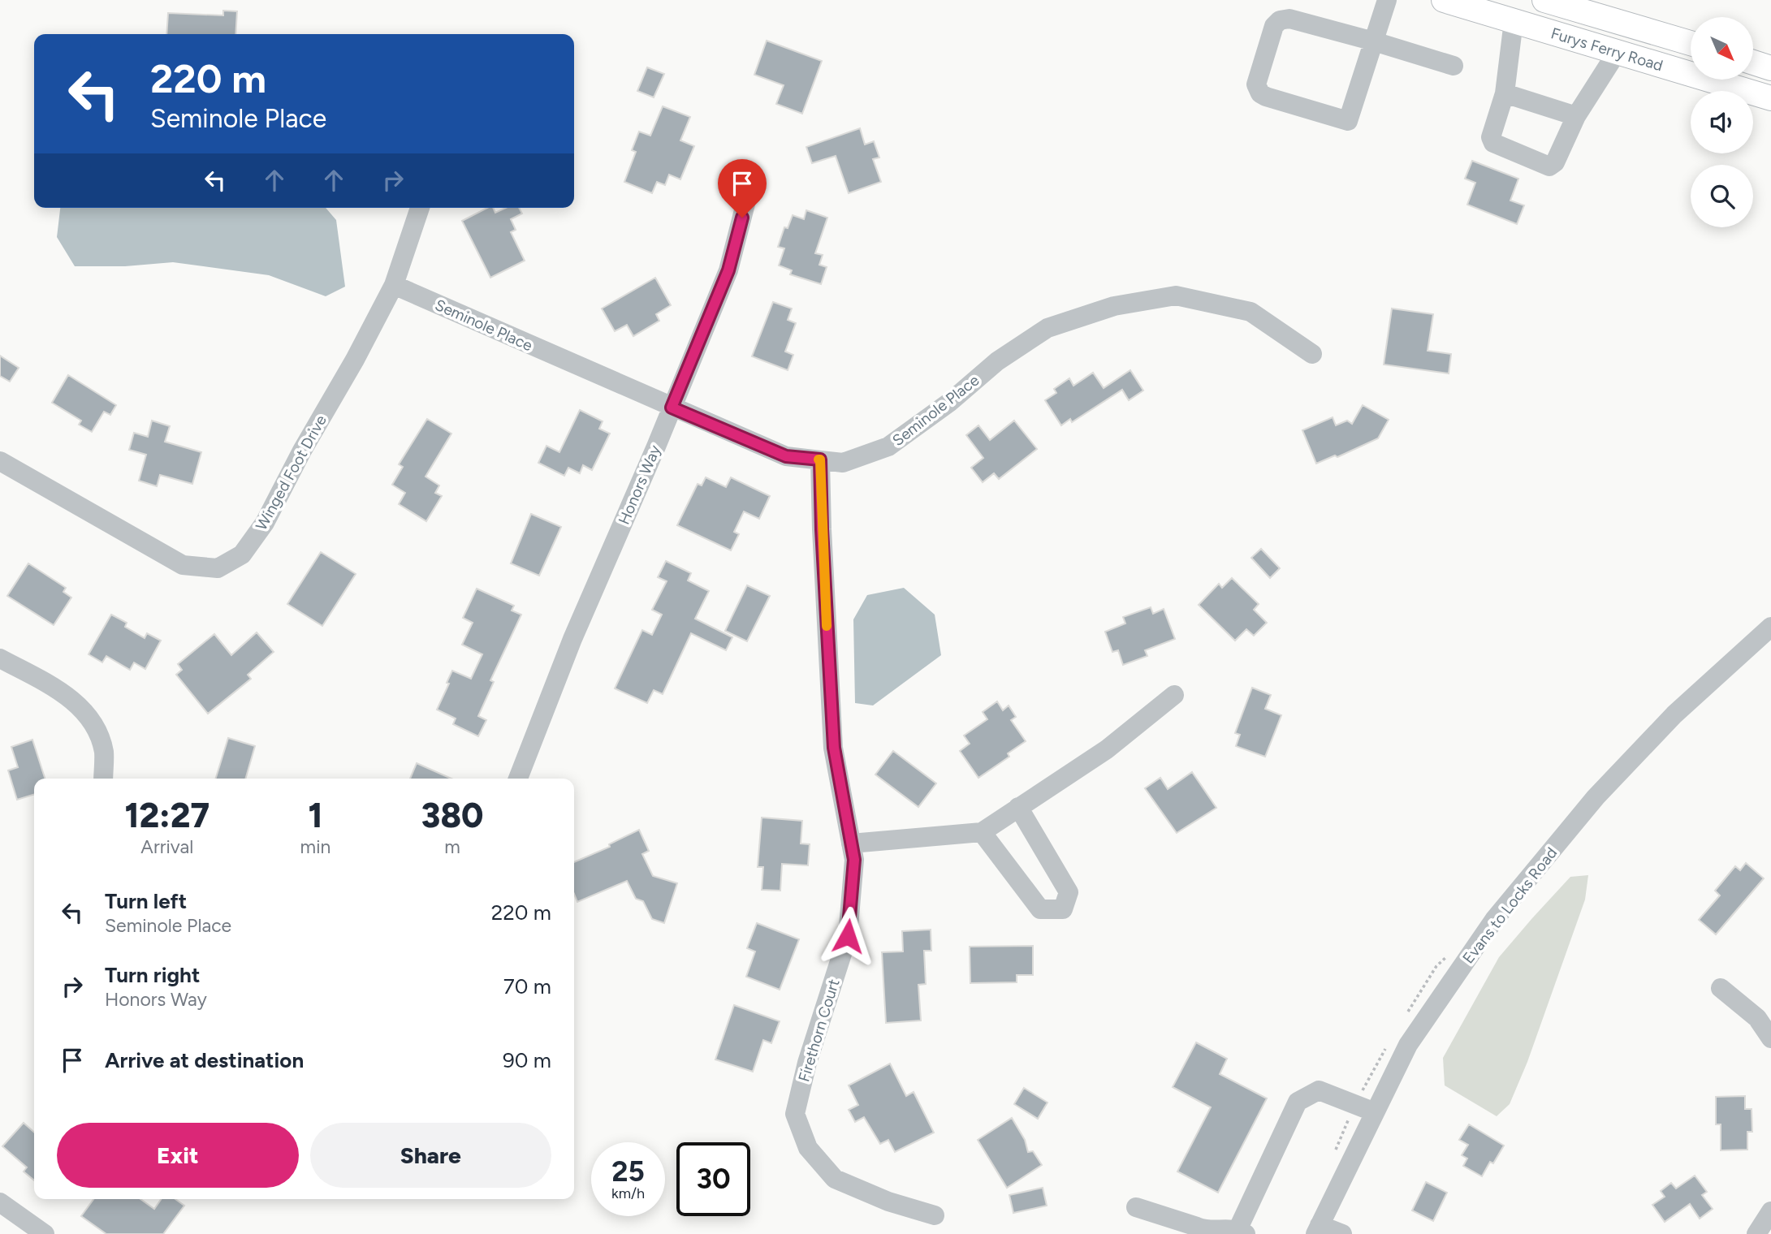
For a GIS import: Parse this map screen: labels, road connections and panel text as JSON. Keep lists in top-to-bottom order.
{
  "streets": {
    "main road": ["Furys Ferry Road"],
    "street": [
      "Seminole Place",
      "Winged Foot Drive",
      "Honors Way",
      "Evans to Locks Road",
      "Firethorn Court"
    ]
  },
  "crossings": [
    ["Seminole Place", "Winged Foot Drive"],
    ["Seminole Place", "Honors Way"],
    ["Seminole Place", "Firethorn Court"]
  ],
  "north": "bottom right",
  "page": {
    "turn": ["220 m", "Seminole Place"],
    "eta": [
      "12:27",
      "Arrival",
      "1",
      "min",
      "380",
      "m"
    ],
    "list": [
      {
        "name": "Turn left",
        "note": "Seminole Place",
        "value": "220 m"
      },
      {
        "name": "Turn right",
        "note": "Honors Way",
        "value": "70 m"
      },
      {
        "name": "Arrive at destination",
        "value": "90 m"
      }
    ],
    "buttons": ["Exit", "Share"],
    "speed": "25 km/h",
    "limit": "30"
  }
}
